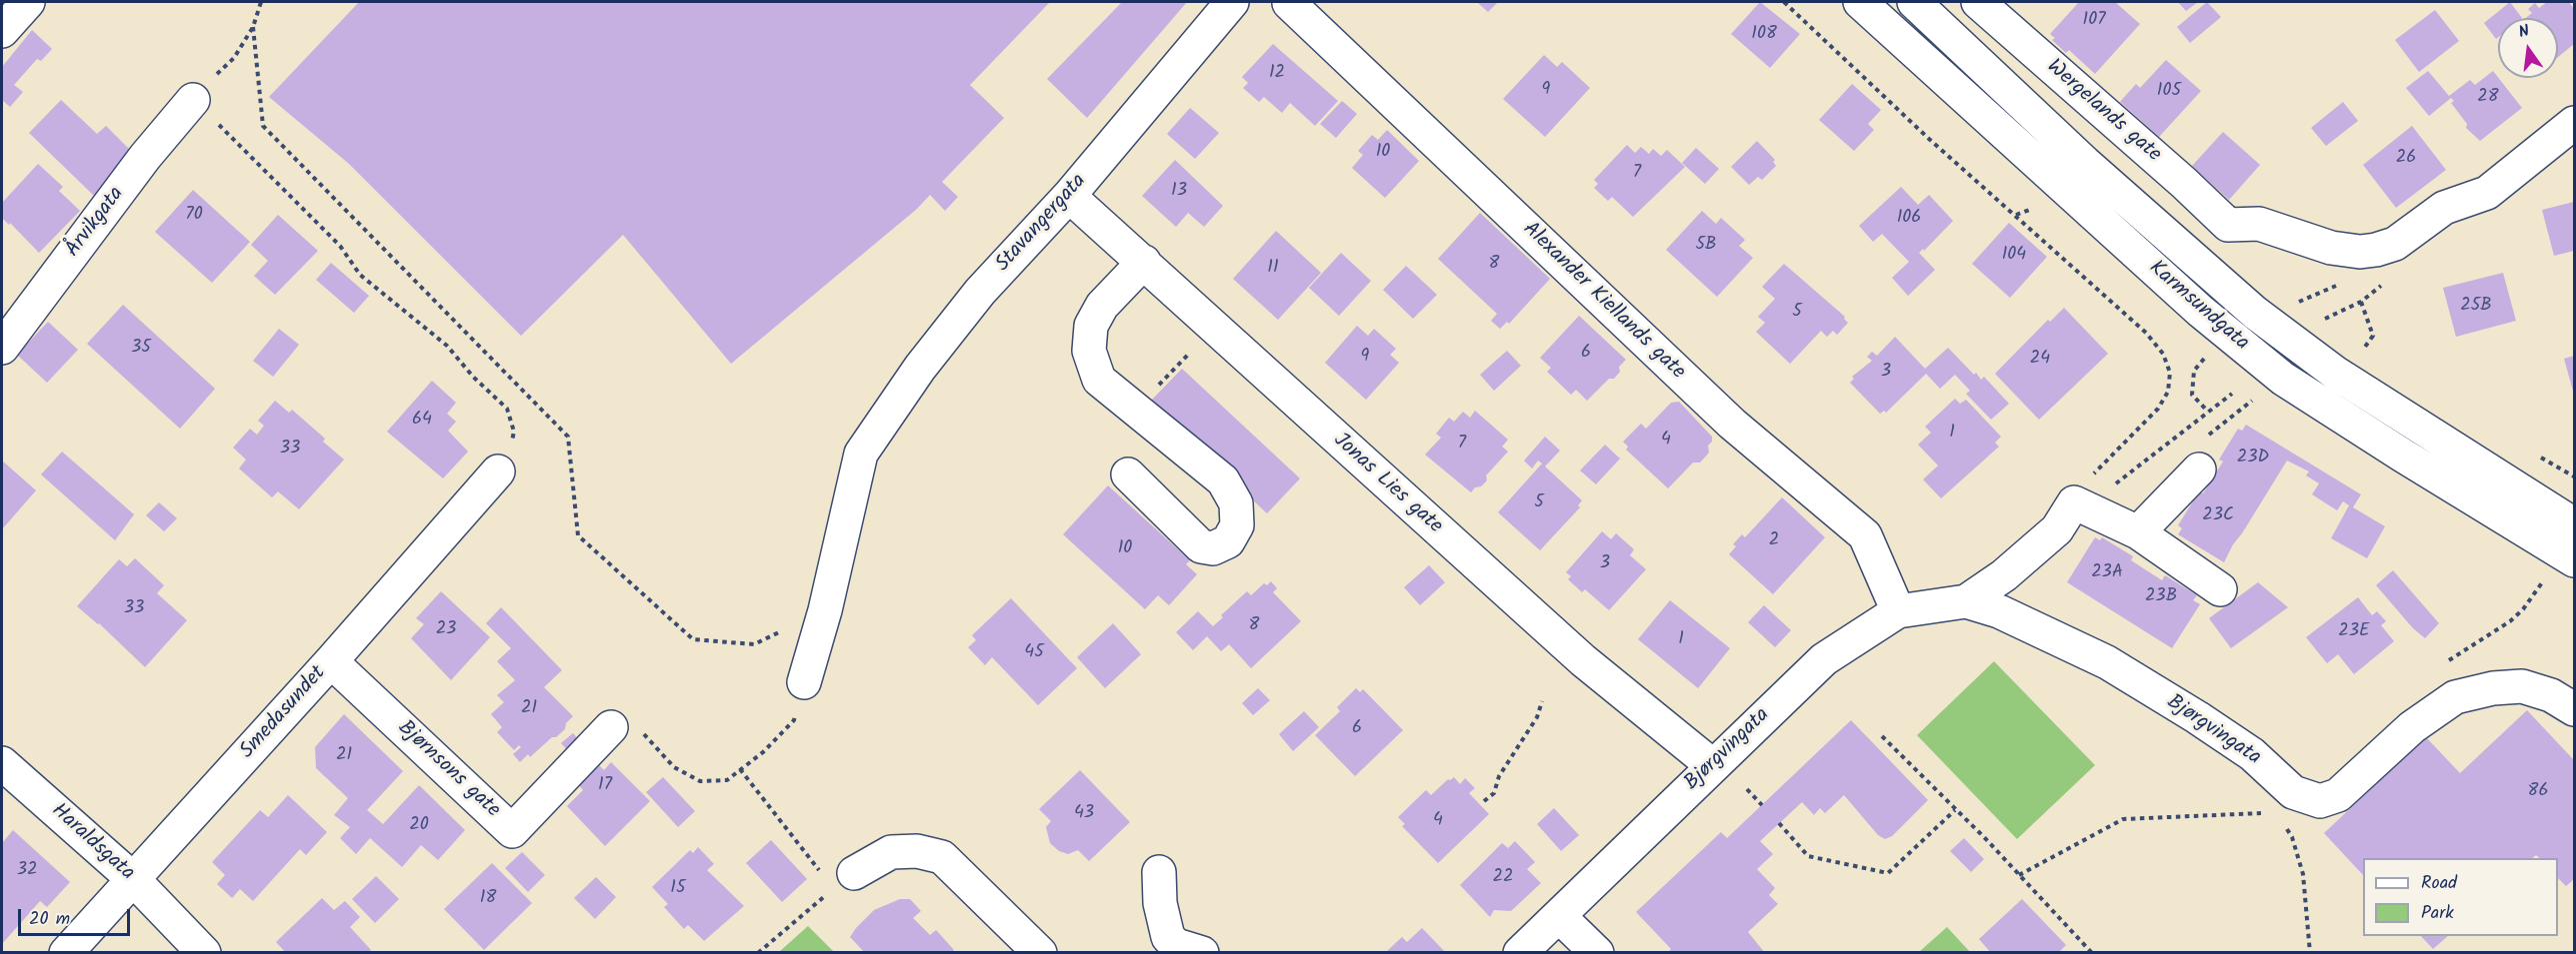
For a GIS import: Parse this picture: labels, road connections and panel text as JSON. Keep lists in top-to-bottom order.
{
  "streets": {
    "street": [
      "Wergelands gate",
      "Årvikgata",
      "Stavangergata",
      "Alexander Kiellands gate",
      "Karmsundgata",
      "Jonas Lies gate",
      "Smedasundet",
      "Bjørgvingata",
      "Bjørnsons gate",
      "Haraldsgata"
    ]
  },
  "crossings": [
    ["Stavangergata", "Jonas Lies gate"],
    ["Alexander Kiellands gate", "Bjørgvingata"],
    ["Jonas Lies gate", "Bjørgvingata"],
    ["Smedasundet", "Bjørnsons gate"],
    ["Smedasundet", "Haraldsgata"]
  ],
  "house_numbers": [
    "107",
    "108",
    "12",
    "9",
    "105",
    "28",
    "10",
    "26",
    "7",
    "13",
    "70",
    "106",
    "5B",
    "104",
    "8",
    "11",
    "25B",
    "5",
    "35",
    "6",
    "9",
    "24",
    "3",
    "64",
    "1",
    "4",
    "7",
    "33",
    "23D",
    "5",
    "23C",
    "2",
    "10",
    "3",
    "23A",
    "23B",
    "33",
    "8",
    "23",
    "23E",
    "1",
    "45",
    "21",
    "6",
    "21",
    "17",
    "86",
    "43",
    "4",
    "20",
    "32",
    "22",
    "15",
    "18"
  ],
  "legend": ["Road", "Park"],
  "scale_bar": "20 m",
  "north": "top"
}
